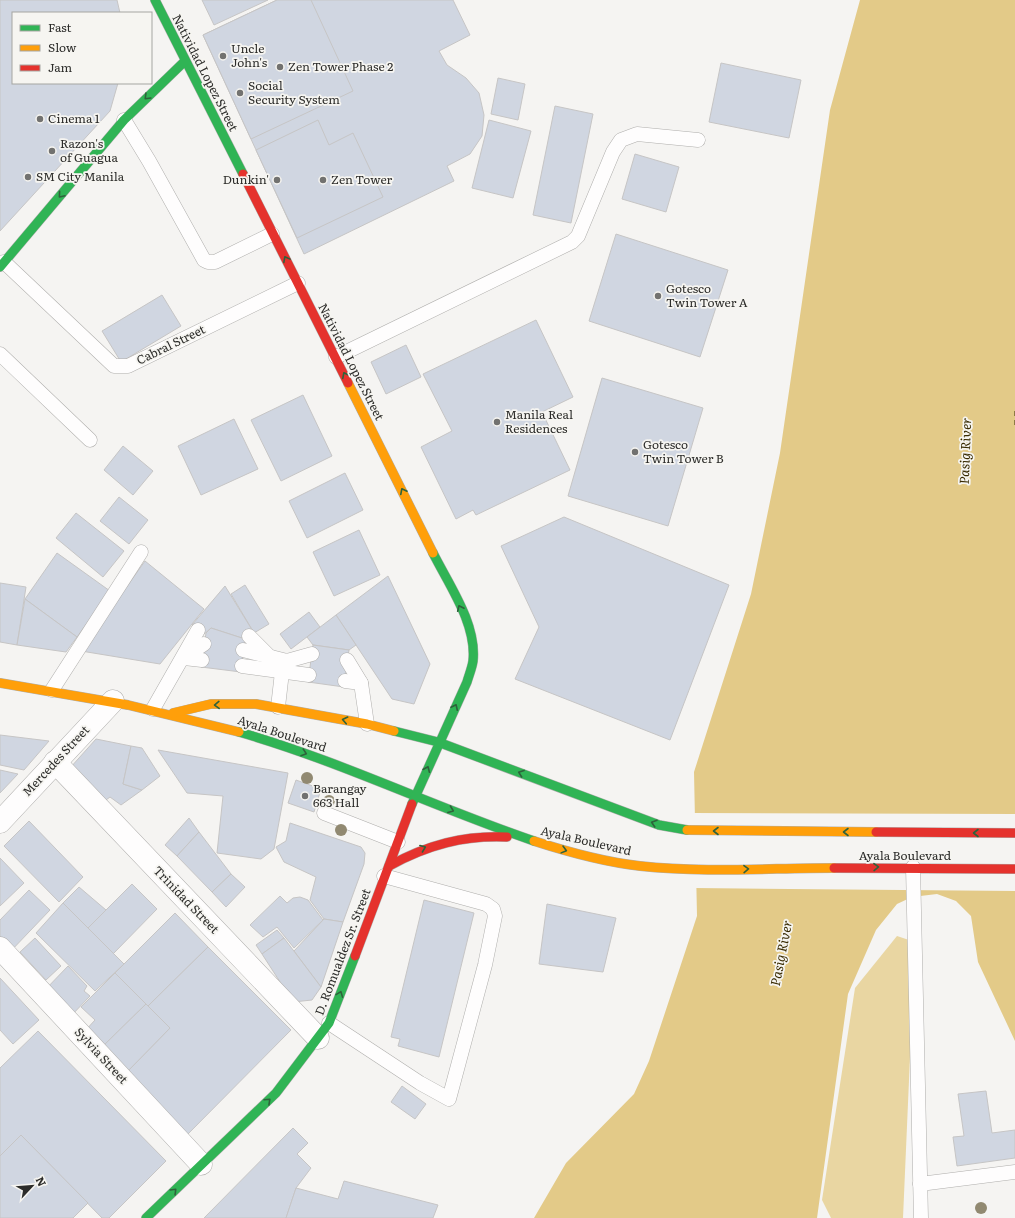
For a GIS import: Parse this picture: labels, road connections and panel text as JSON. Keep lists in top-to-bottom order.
{
  "streets": {
    "main road": ["Natividad Lopez Street", "Ayala Boulevard", "D. Romualdez Sr. Street"],
    "street": ["Mercedes Street", "Trinidad Street", "Sylvia Street"],
    "lane": ["Cabral Street"]
  },
  "crossings": [
    ["Natividad Lopez Street", "Cabral Street"],
    ["Natividad Lopez Street", "Ayala Boulevard"],
    ["Natividad Lopez Street", "D. Romualdez Sr. Street"],
    ["Ayala Boulevard", "Mercedes Street"],
    ["Ayala Boulevard", "D. Romualdez Sr. Street"],
    ["Mercedes Street", "Trinidad Street"],
    ["Trinidad Street", "D. Romualdez Sr. Street"],
    ["D. Romualdez Sr. Street", "Sylvia Street"]
  ],
  "one_way": ["Natividad Lopez Street", "D. Romualdez Sr. Street"],
  "water": ["Pasig River"],
  "places": [
    "Uncle John's",
    "Zen Tower Phase 2",
    "Social Security System",
    "Cinema 1",
    "Razon's of Guagua",
    "SM City Manila",
    "Dunkin'",
    "Zen Tower",
    "Gotesco Twin Tower A",
    "Manila Real Residences",
    "Gotesco Twin Tower B",
    "Barangay 663 Hall"
  ],
  "legend": ["Fast", "Slow", "Jam"],
  "north": "top right"
}
